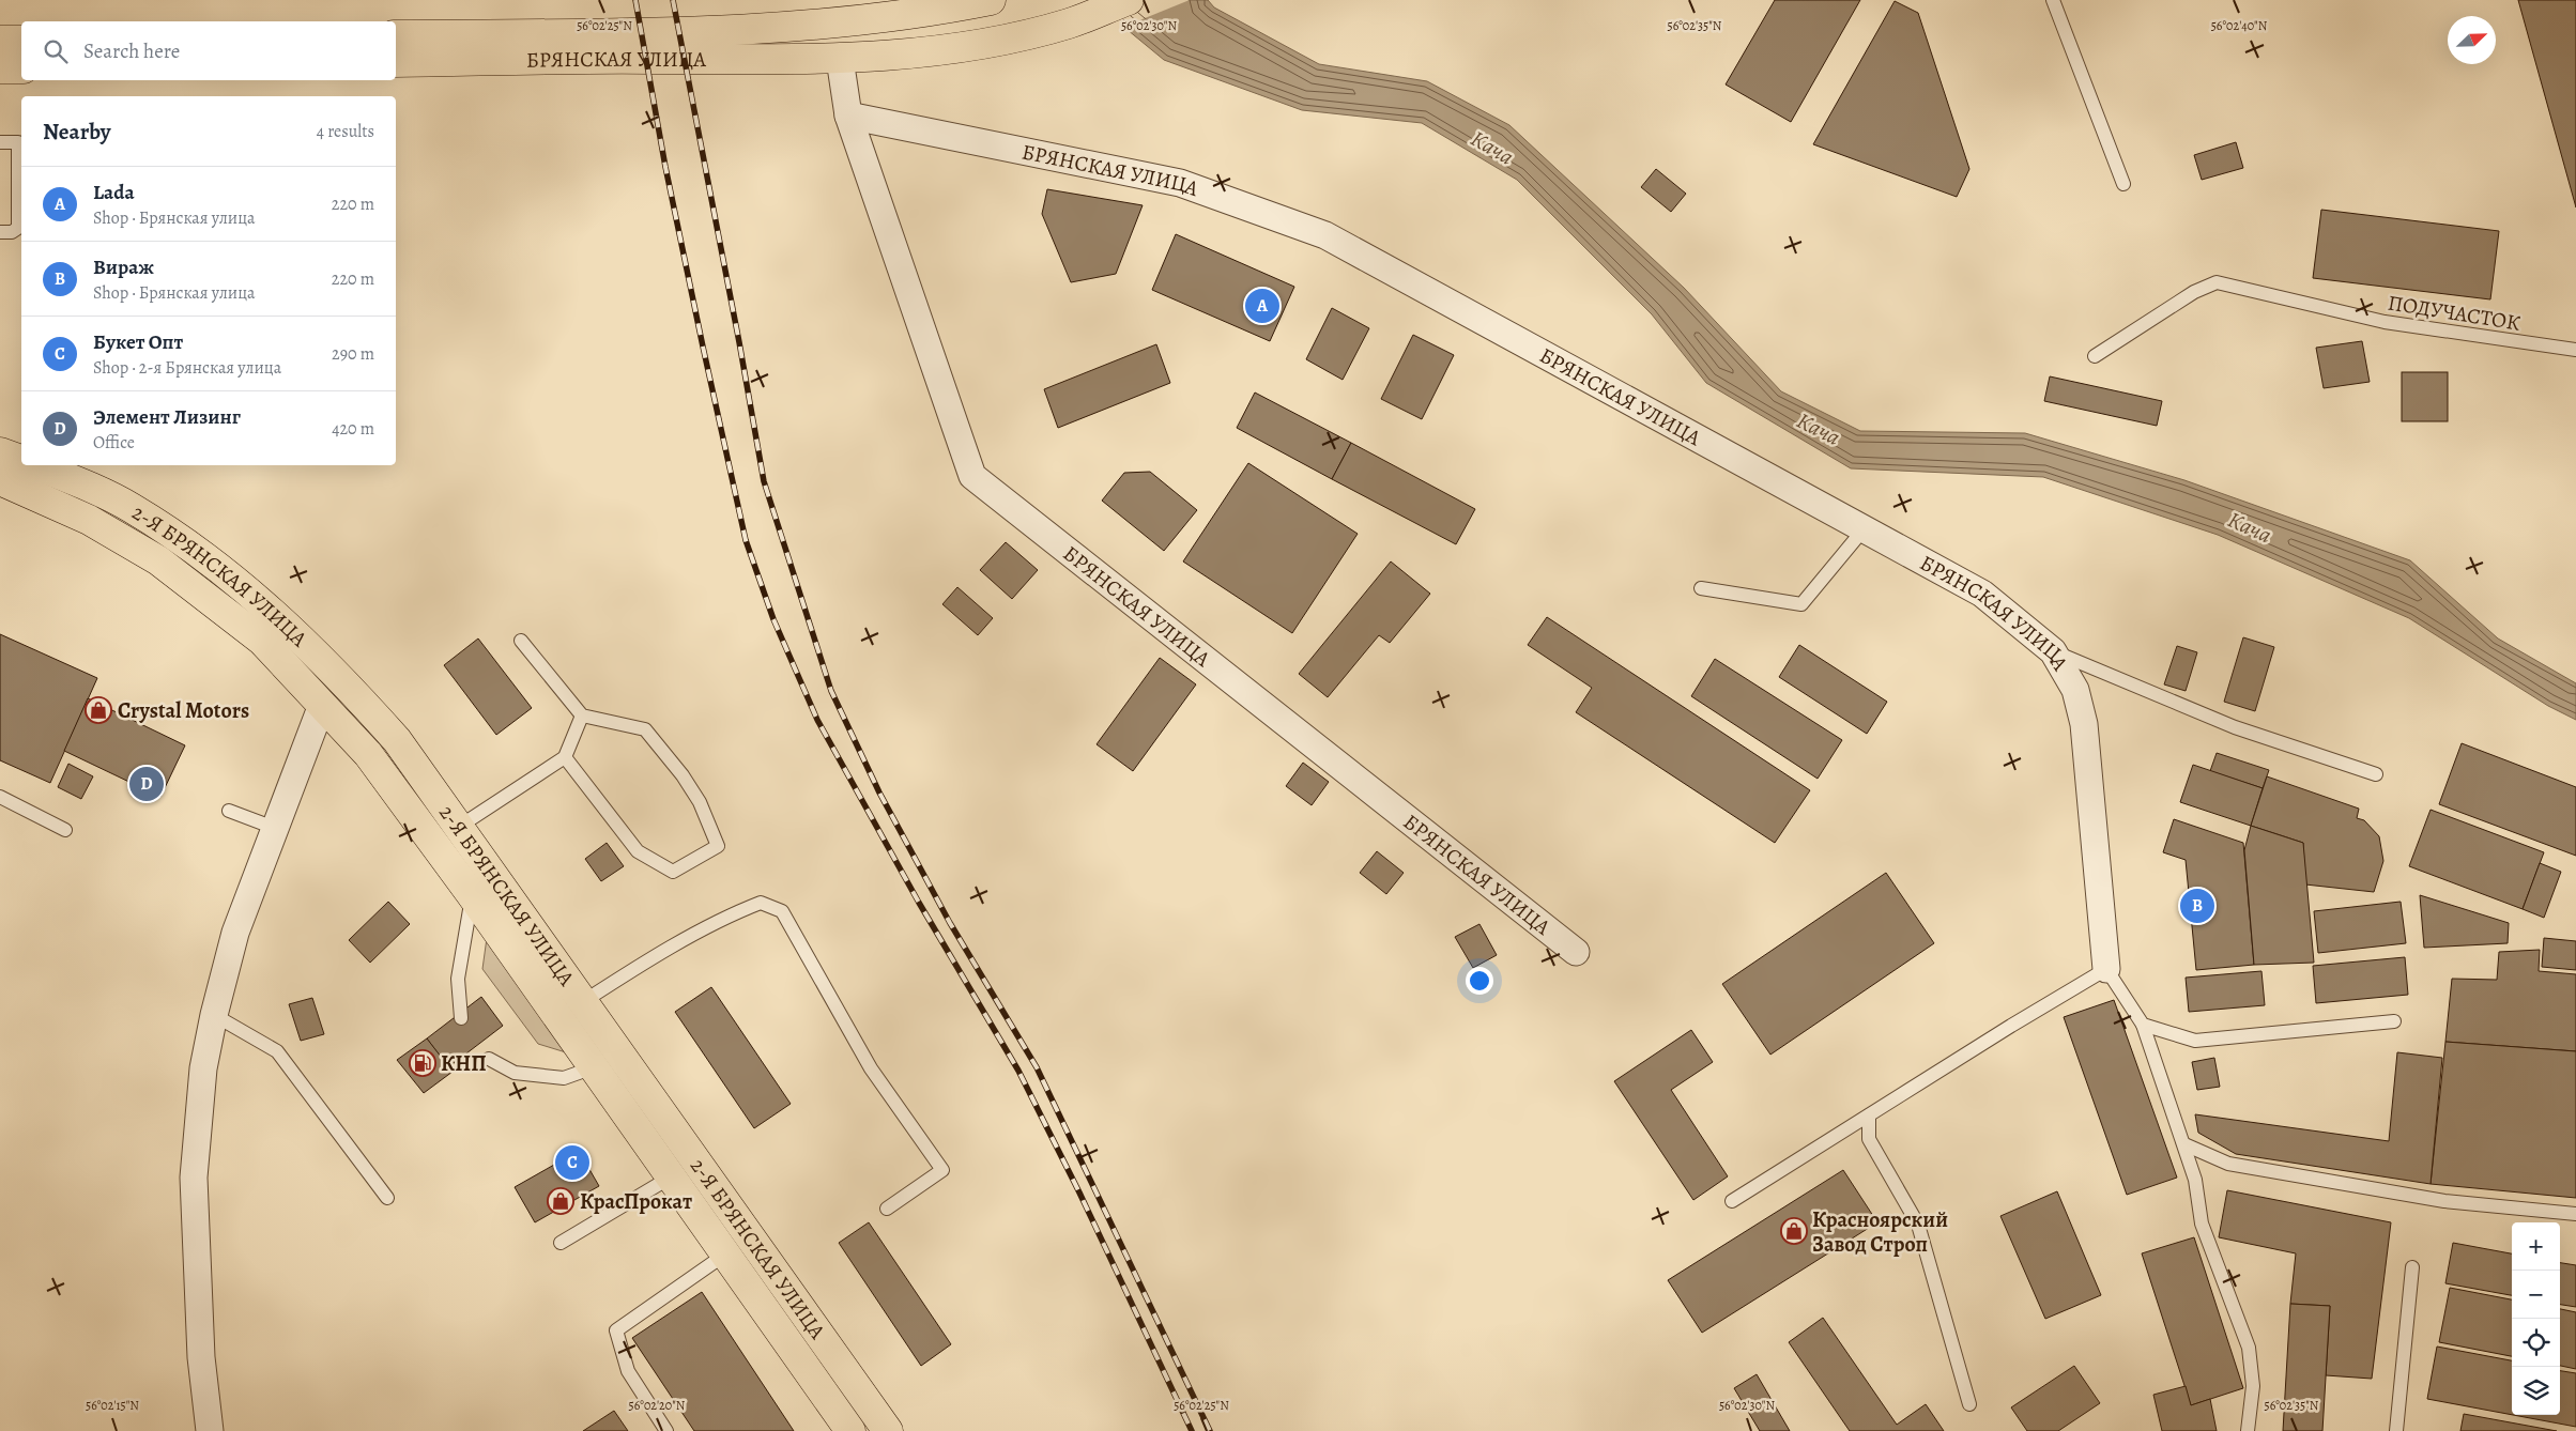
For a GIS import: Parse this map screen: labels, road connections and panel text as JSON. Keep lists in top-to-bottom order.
{
  "streets": {
    "main road": ["БРЯНСКАЯ УЛИЦА", "2-Я БРЯНСКАЯ УЛИЦА"],
    "lane": ["ПОДУЧАСТОК"]
  },
  "water": ["Кача"],
  "places": {
    "shop": ["Crystal Motors", "КрасПрокат", "Красноярский Завод Строп"],
    "fuel station": ["КНП"]
  },
  "north": "top right",
  "page": {
    "search": "Search here",
    "heading": ["Nearby", "4 results"],
    "list": [
      {
        "mark": "A",
        "name": "Lada",
        "note": "Shop · Брянская улица",
        "value": "220 m"
      },
      {
        "mark": "B",
        "name": "Вираж",
        "note": "Shop · Брянская улица",
        "value": "220 m"
      },
      {
        "mark": "C",
        "name": "Букет Опт",
        "note": "Shop · 2-я Брянская улица",
        "value": "290 m"
      },
      {
        "mark": "D",
        "name": "Элемент Лизинг",
        "note": "Office",
        "value": "420 m"
      }
    ],
    "pins": [
      "A",
      "D",
      "B",
      "C"
    ],
    "map_buttons": ["+", "−"]
  },
  "coordinates": [
    "56°02'25\"N",
    "56°02'30\"N",
    "56°02'35\"N",
    "56°02'40\"N",
    "56°02'15\"N",
    "56°02'20\"N"
  ]
}
